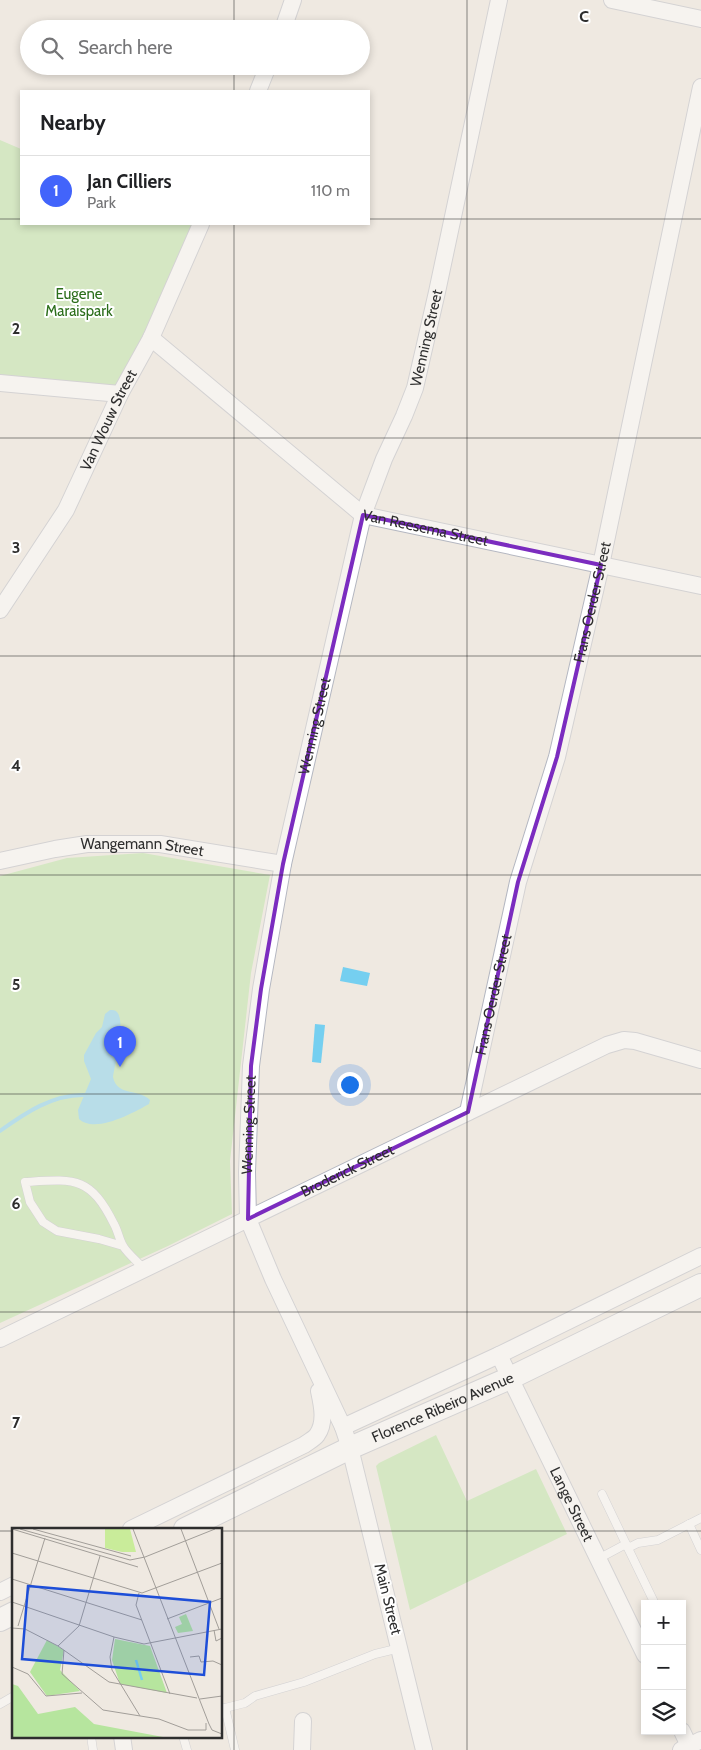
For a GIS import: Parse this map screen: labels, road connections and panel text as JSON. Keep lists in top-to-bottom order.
{
  "streets": {
    "main road": ["Florence Ribeiro Avenue"],
    "street": [
      "Wenning Street",
      "Van Wouw Street",
      "Van Reesema Street",
      "Frans Oerder Street",
      "Wangemann Street",
      "Broderick Street",
      "Lange Street",
      "Main Street"
    ]
  },
  "crossings": [
    ["Wenning Street", "Van Reesema Street"],
    ["Wenning Street", "Wangemann Street"],
    ["Wenning Street", "Broderick Street"],
    ["Wenning Street", "Florence Ribeiro Avenue"],
    ["Wenning Street", "Main Street"],
    ["Van Wouw Street", "Van Reesema Street"],
    ["Van Reesema Street", "Frans Oerder Street"],
    ["Frans Oerder Street", "Broderick Street"],
    ["Florence Ribeiro Avenue", "Lange Street"],
    ["Florence Ribeiro Avenue", "Main Street"]
  ],
  "parks": ["Eugene Maraispark"],
  "page": {
    "search": "Search here",
    "heading": "Nearby",
    "list": [
      {
        "mark": "1",
        "name": "Jan Cilliers",
        "note": "Park",
        "value": "110 m"
      }
    ],
    "pins": "1",
    "map_buttons": ["+", "−"]
  },
  "grid": {
    "columns": ["C"],
    "rows": [
      "2",
      "3",
      "4",
      "5",
      "6",
      "7"
    ]
  }
}
